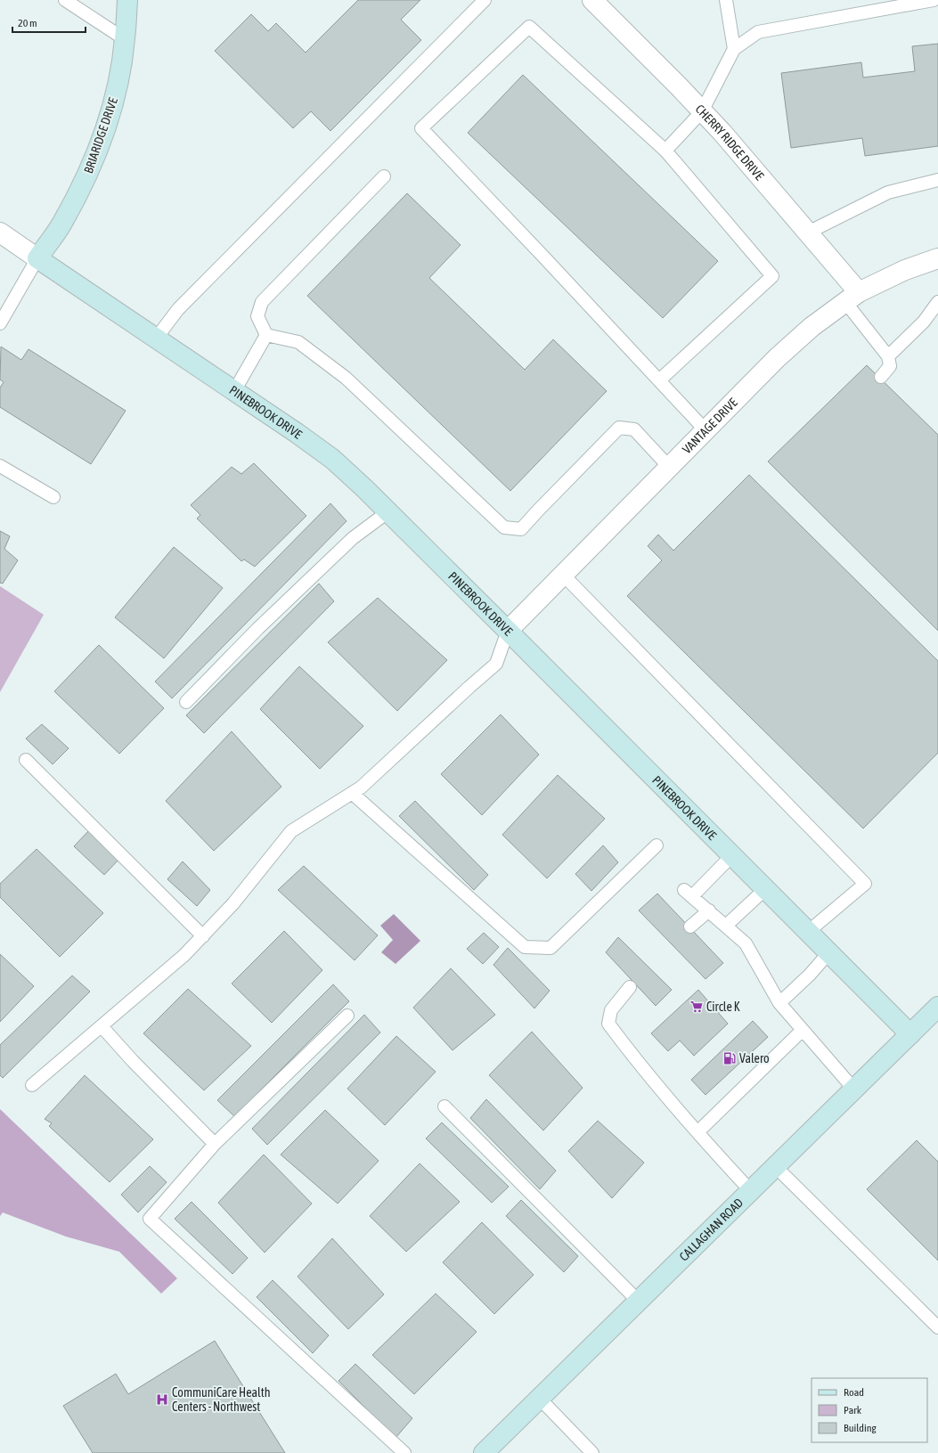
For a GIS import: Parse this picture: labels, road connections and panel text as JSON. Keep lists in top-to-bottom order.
{
  "streets": {
    "street": [
      "BRIARIDGE DRIVE",
      "CHERRY RIDGE DRIVE",
      "PINEBROOK DRIVE",
      "VANTAGE DRIVE",
      "CALLAGHAN ROAD"
    ]
  },
  "crossings": [
    ["BRIARIDGE DRIVE", "PINEBROOK DRIVE"],
    ["CHERRY RIDGE DRIVE", "VANTAGE DRIVE"],
    ["PINEBROOK DRIVE", "VANTAGE DRIVE"],
    ["PINEBROOK DRIVE", "CALLAGHAN ROAD"]
  ],
  "places": {
    "supermarket": ["Circle K"],
    "fuel station": ["Valero"],
    "hospital": ["CommuniCare Health Centers - Northwest"]
  },
  "legend": ["Road", "Park", "Building"],
  "scale_bar": "20 m"
}
